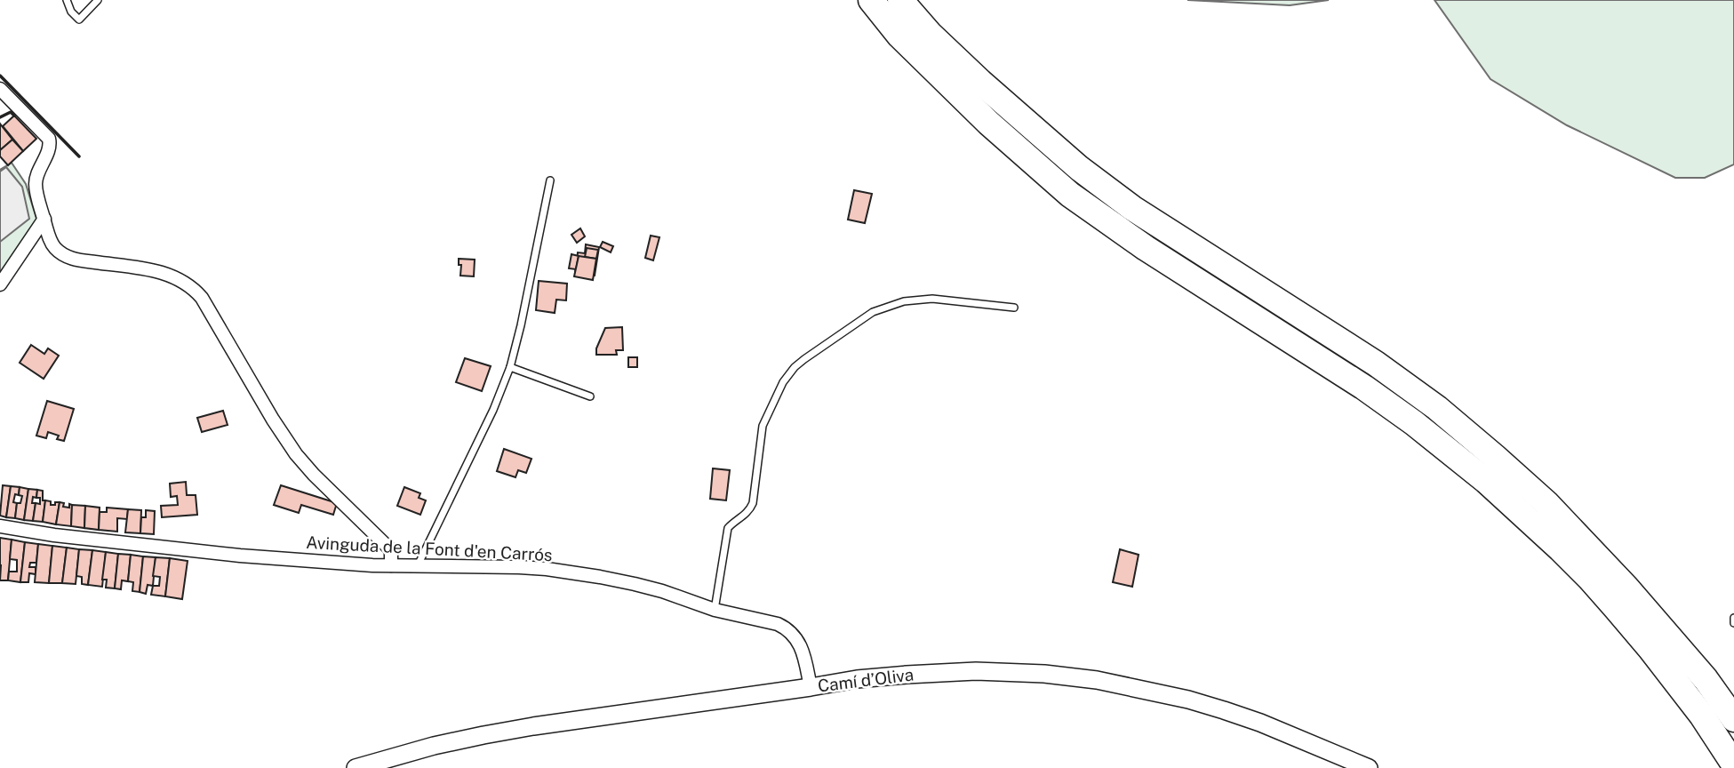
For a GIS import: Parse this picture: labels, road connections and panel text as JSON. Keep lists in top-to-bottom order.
{
  "streets": {
    "street": ["Avinguda de la Font d'en Carrós", "Camí d’Oliva"]
  },
  "crossings": [
    ["Avinguda de la Font d'en Carrós", "Camí d’Oliva"]
  ]
}
